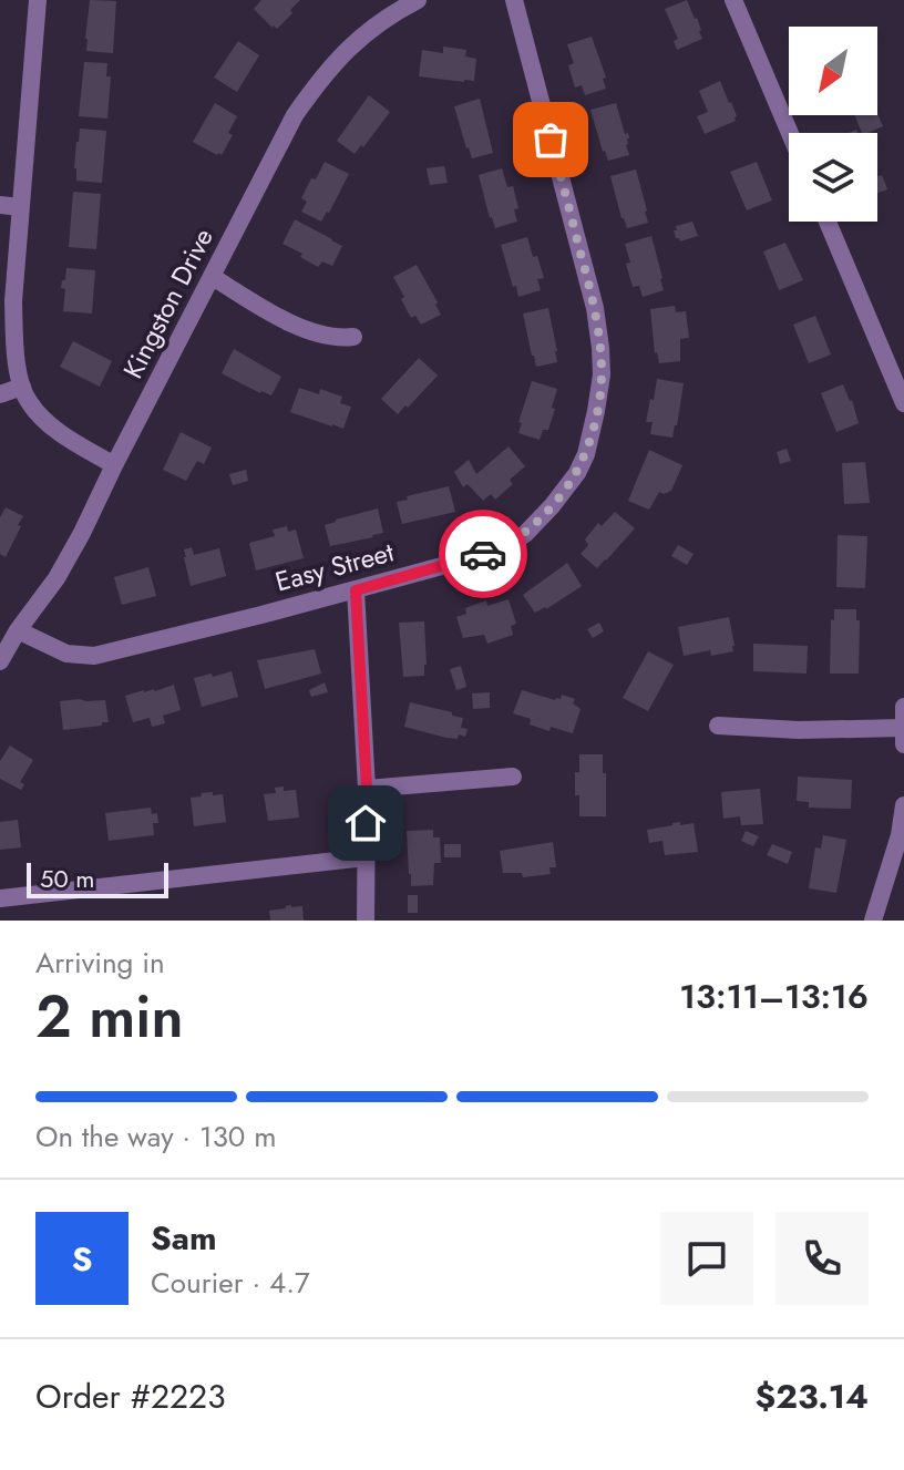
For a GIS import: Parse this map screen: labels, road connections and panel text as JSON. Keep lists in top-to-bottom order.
{
  "streets": {
    "street": ["Kingston Drive", "Easy Street"]
  },
  "crossings": [
    ["Kingston Drive", "Easy Street"]
  ],
  "scale_bar": "50 m",
  "north": "bottom left",
  "page": {
    "scale": "50 m",
    "heading": ["2 min", "Arriving in", "13:11–13:16"],
    "panel": [
      "Sam",
      "Courier · 4.7",
      "Order #2223",
      "$23.14"
    ],
    "bar": "On the way · 130 m",
    "round": "S"
  }
}
